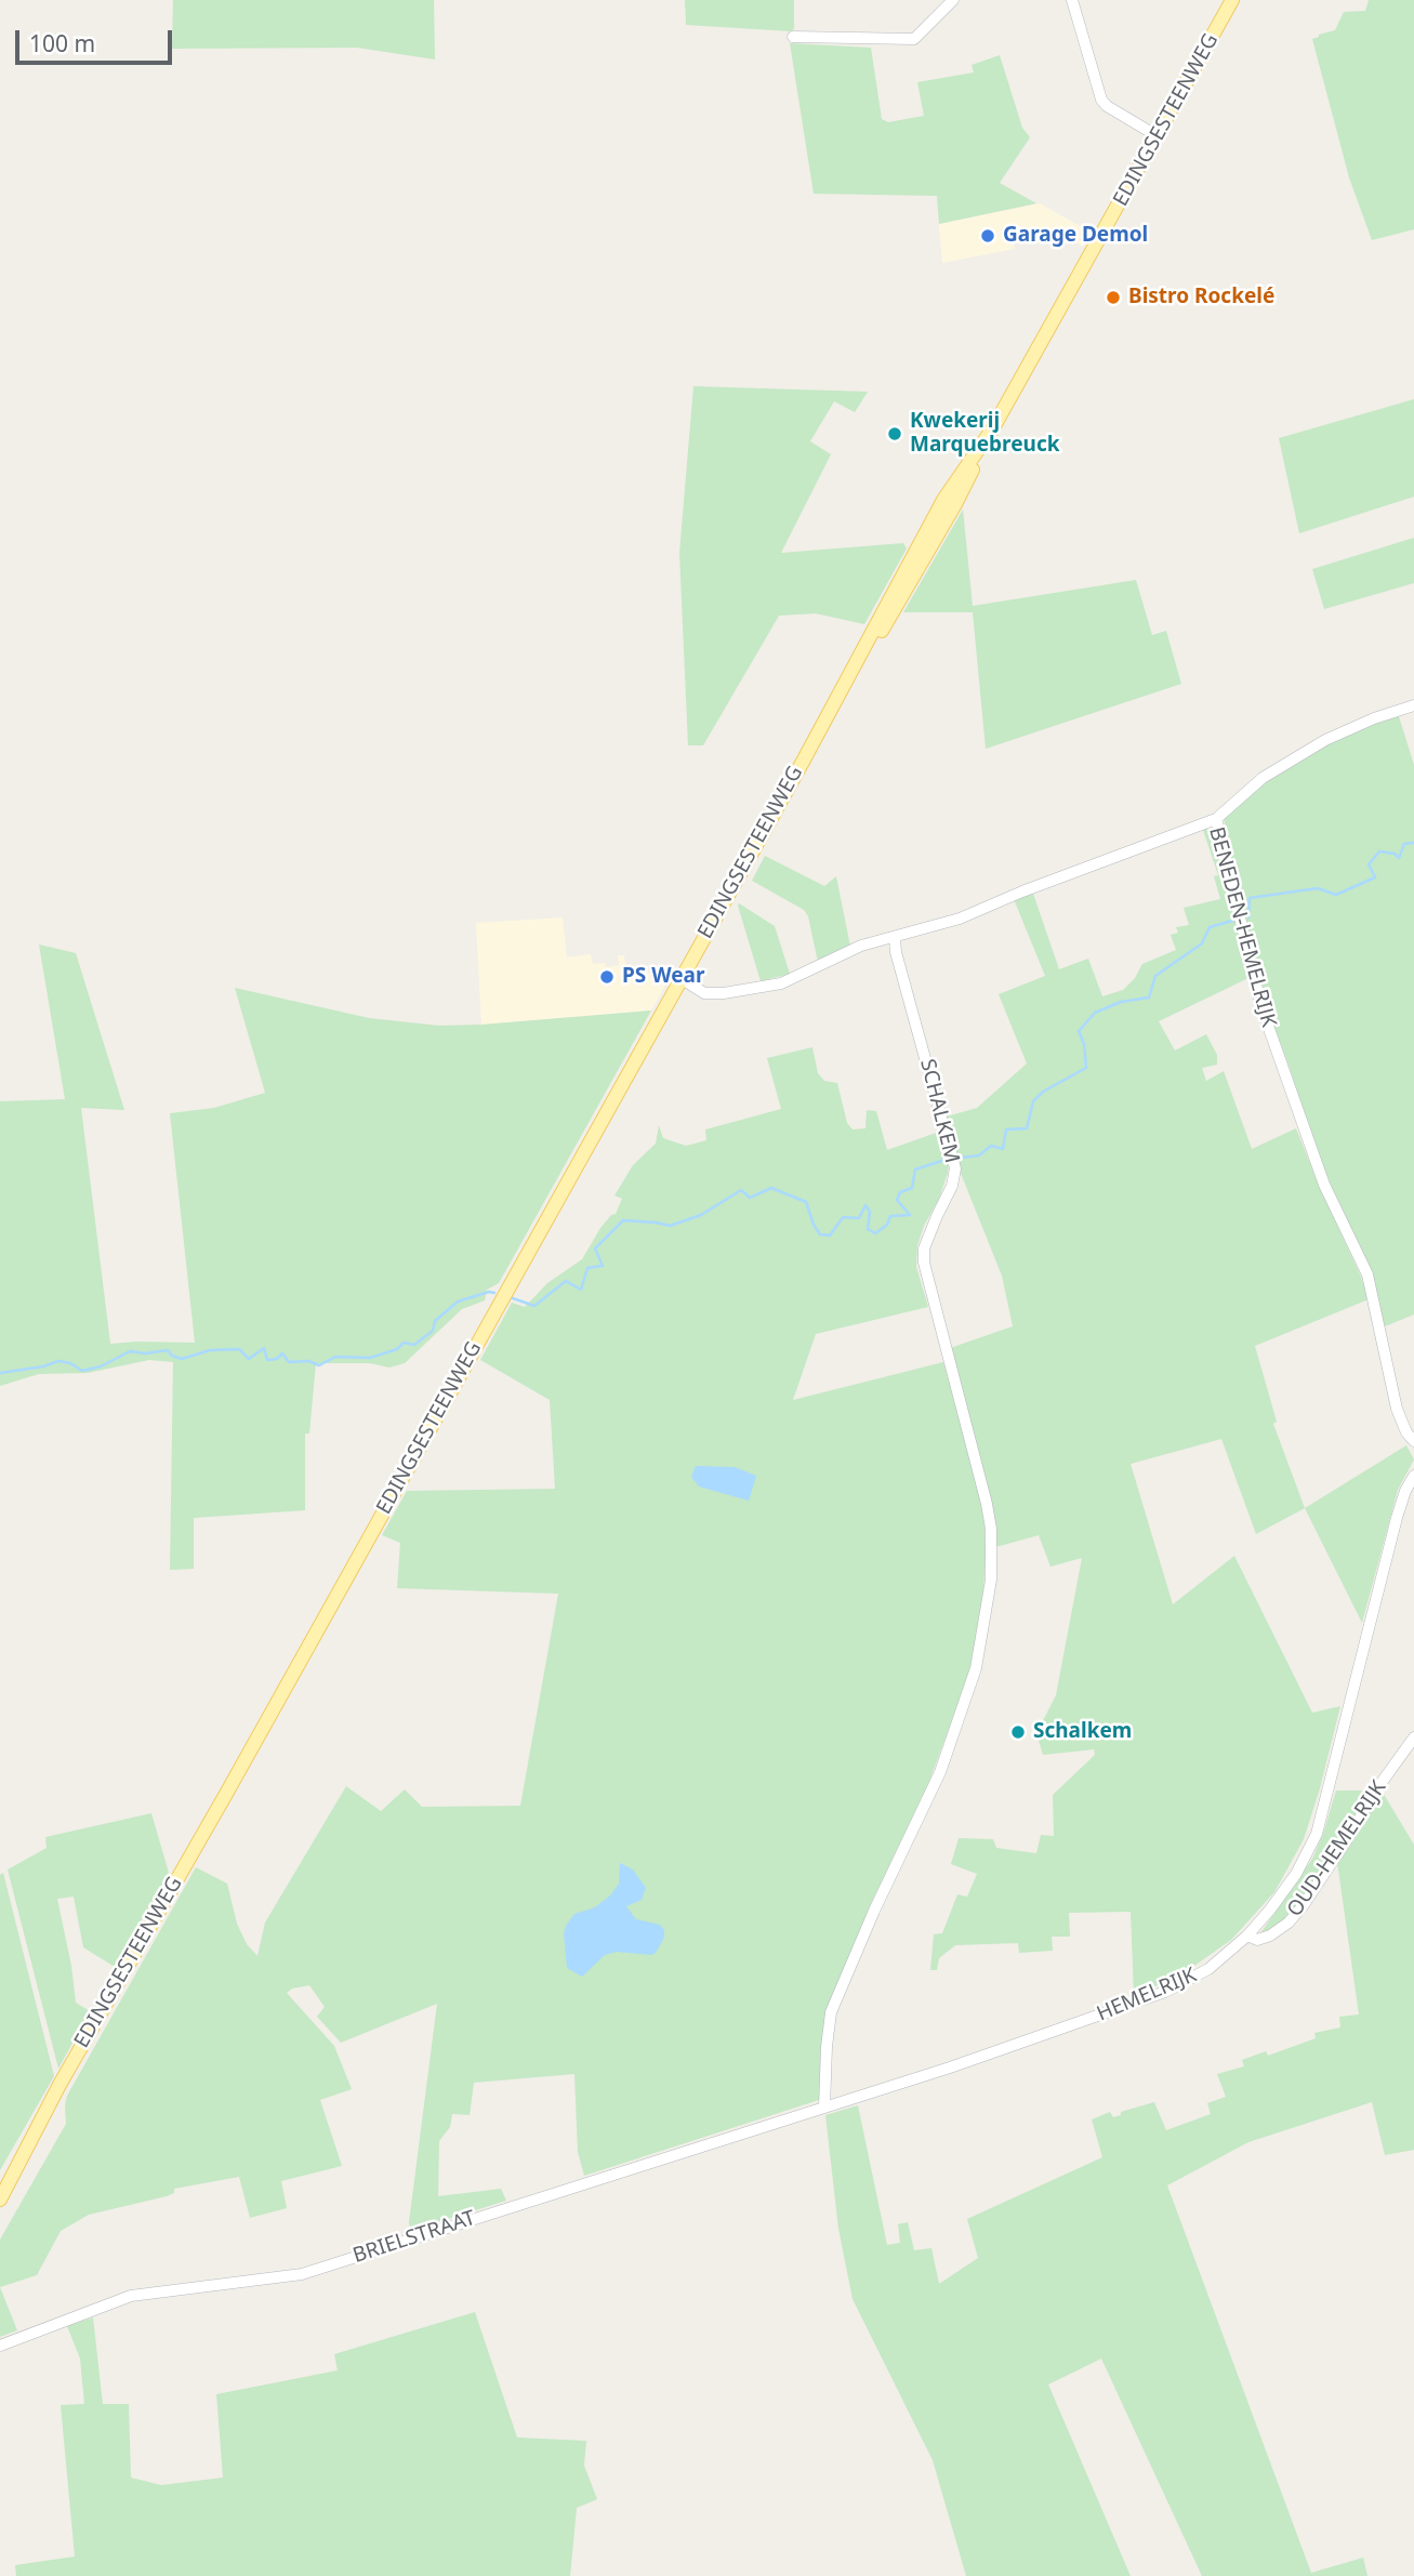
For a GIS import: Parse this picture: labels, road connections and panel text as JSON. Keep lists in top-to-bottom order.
{
  "streets": {
    "main road": ["EDINGSESTEENWEG"],
    "street": [
      "BENEDEN-HEMELRIJK",
      "SCHALKEM",
      "OUD-HEMELRIJK",
      "HEMELRIJK",
      "BRIELSTRAAT"
    ]
  },
  "crossings": [
    ["EDINGSESTEENWEG", "BENEDEN-HEMELRIJK"],
    ["BENEDEN-HEMELRIJK", "SCHALKEM"],
    ["SCHALKEM", "HEMELRIJK"],
    ["SCHALKEM", "BRIELSTRAAT"],
    ["OUD-HEMELRIJK", "HEMELRIJK"],
    ["HEMELRIJK", "BRIELSTRAAT"]
  ],
  "places": [
    "Garage Demol",
    "Bistro Rockelé",
    "Kwekerij Marquebreuck",
    "PS Wear",
    "Schalkem"
  ],
  "scale_bar": "100 m"
}
